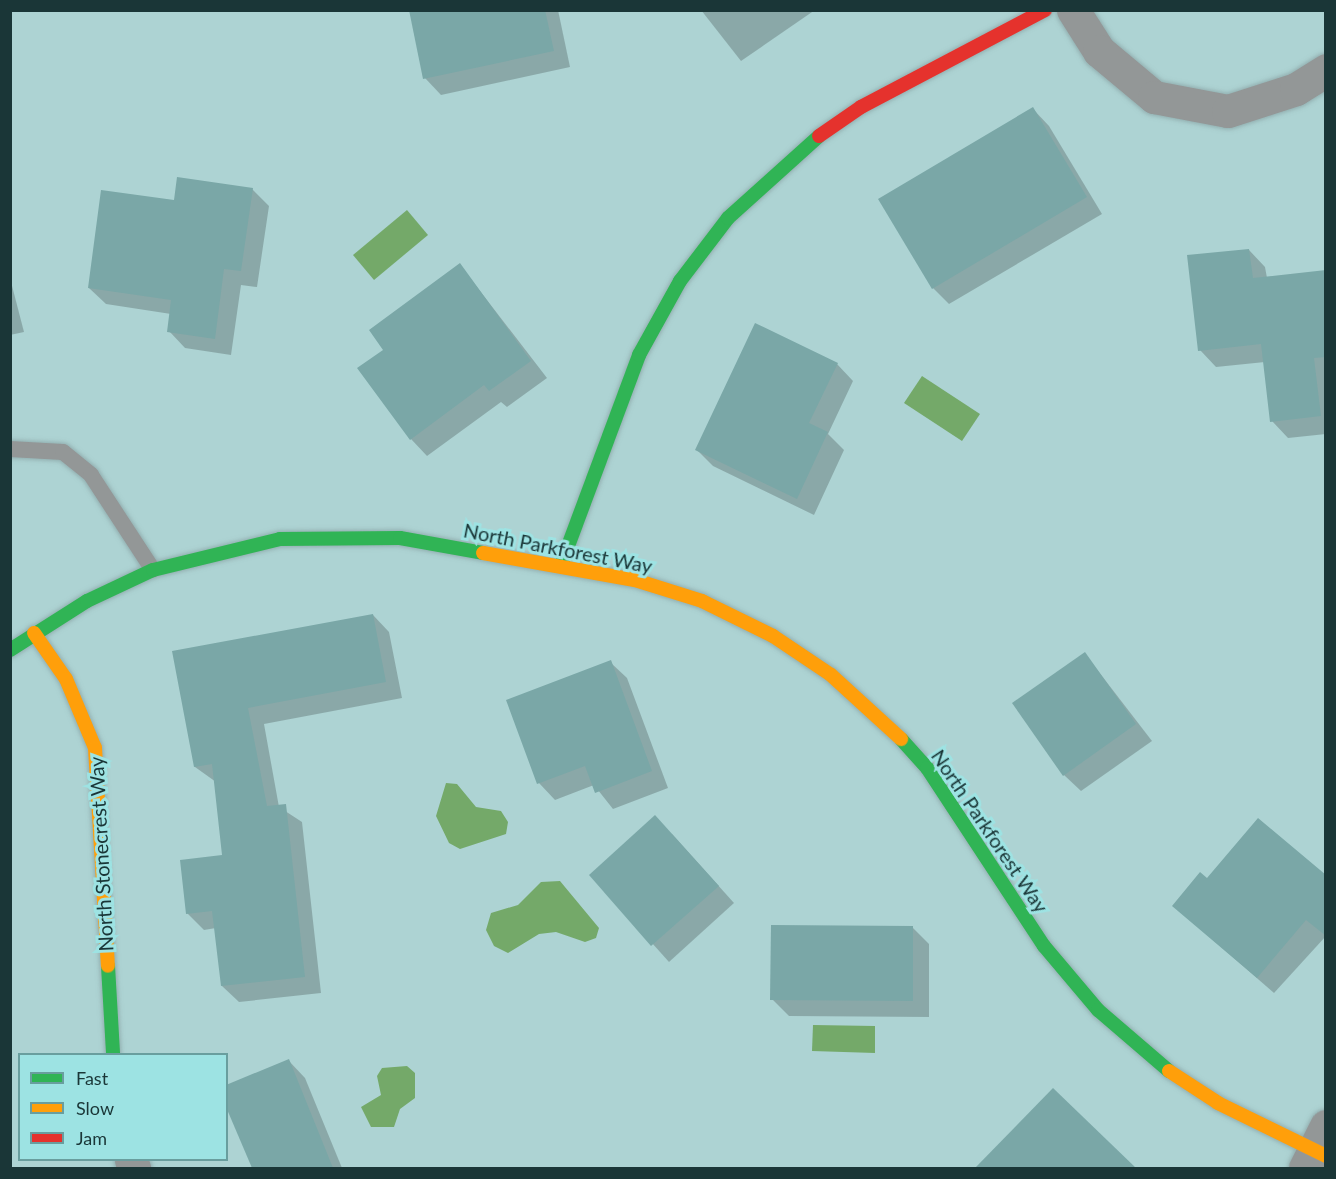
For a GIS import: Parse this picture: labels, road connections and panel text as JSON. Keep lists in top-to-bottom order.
{
  "streets": {
    "street": ["North Parkforest Way", "North Stonecrest Way"]
  },
  "crossings": [
    ["North Parkforest Way", "North Stonecrest Way"]
  ],
  "legend": ["Fast", "Slow", "Jam"]
}
